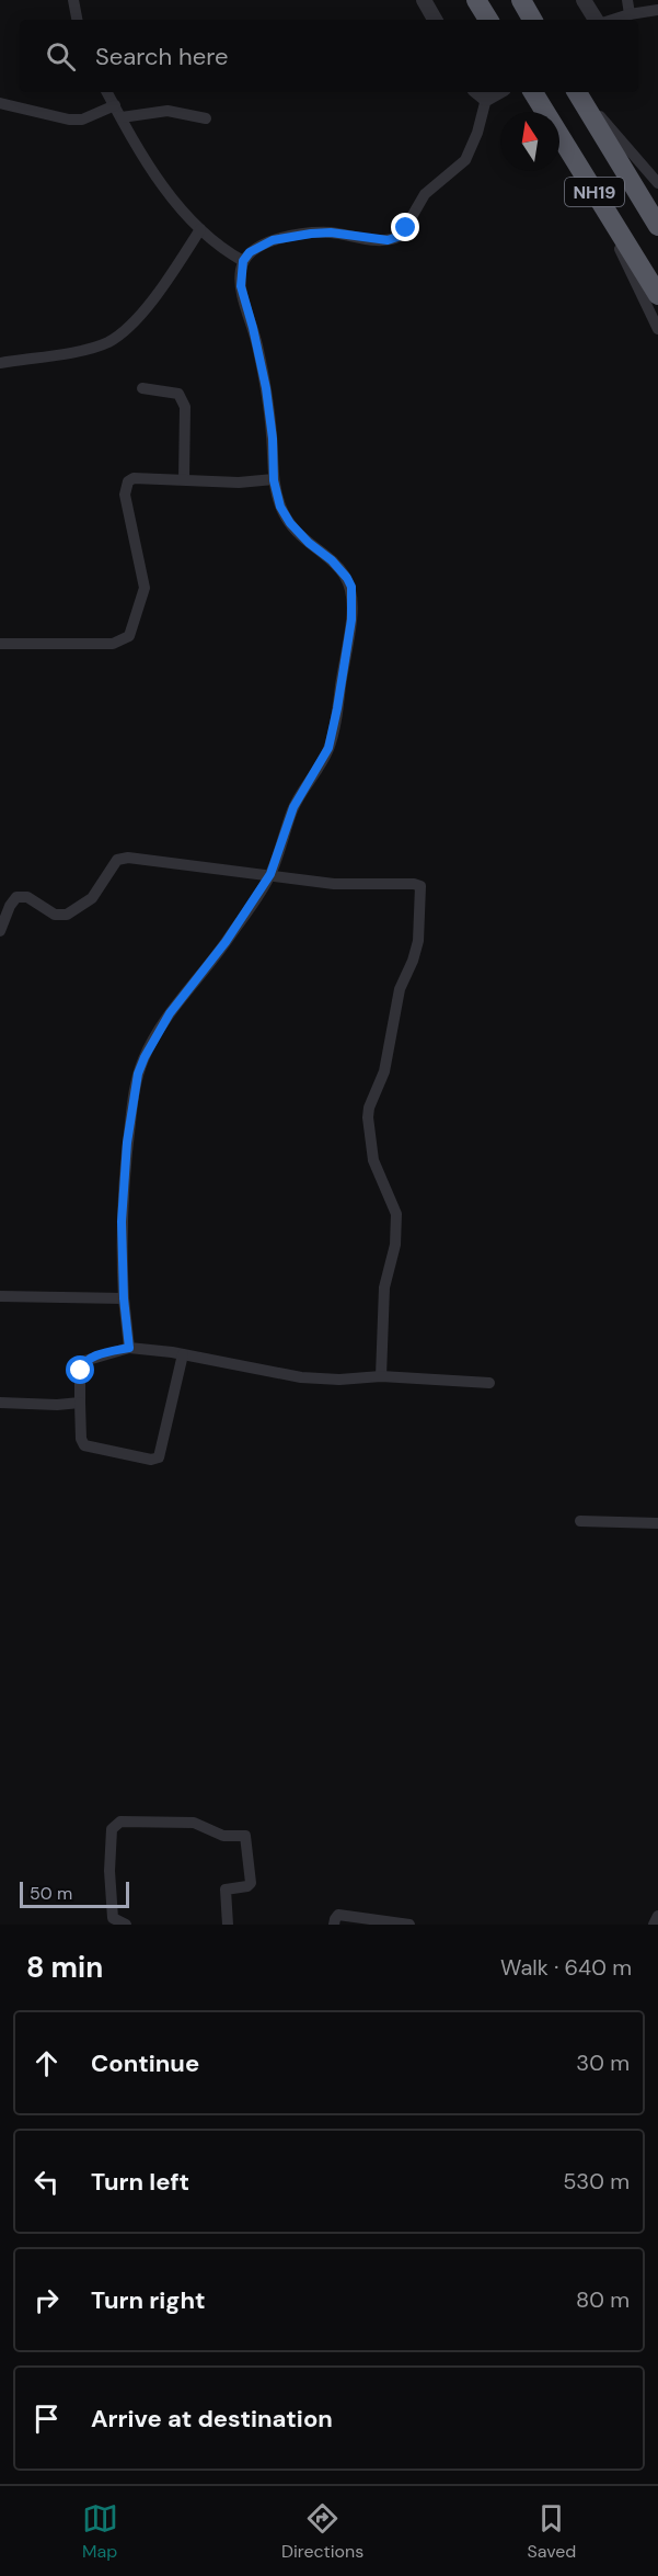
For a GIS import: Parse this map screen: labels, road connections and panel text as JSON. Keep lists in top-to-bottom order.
{
  "streets": {
    "highway": ["NH19"]
  },
  "scale_bar": "50 m",
  "north": "top",
  "page": {
    "search": "Search here",
    "scale": "50 m",
    "heading": ["8 min", "Walk · 640 m"],
    "list": [
      ["Continue", "30 m"],
      ["Turn left", "530 m"],
      ["Turn right", "80 m"],
      "Arrive at destination"
    ],
    "nav": ["Map", "Directions", "Saved"]
  }
}
